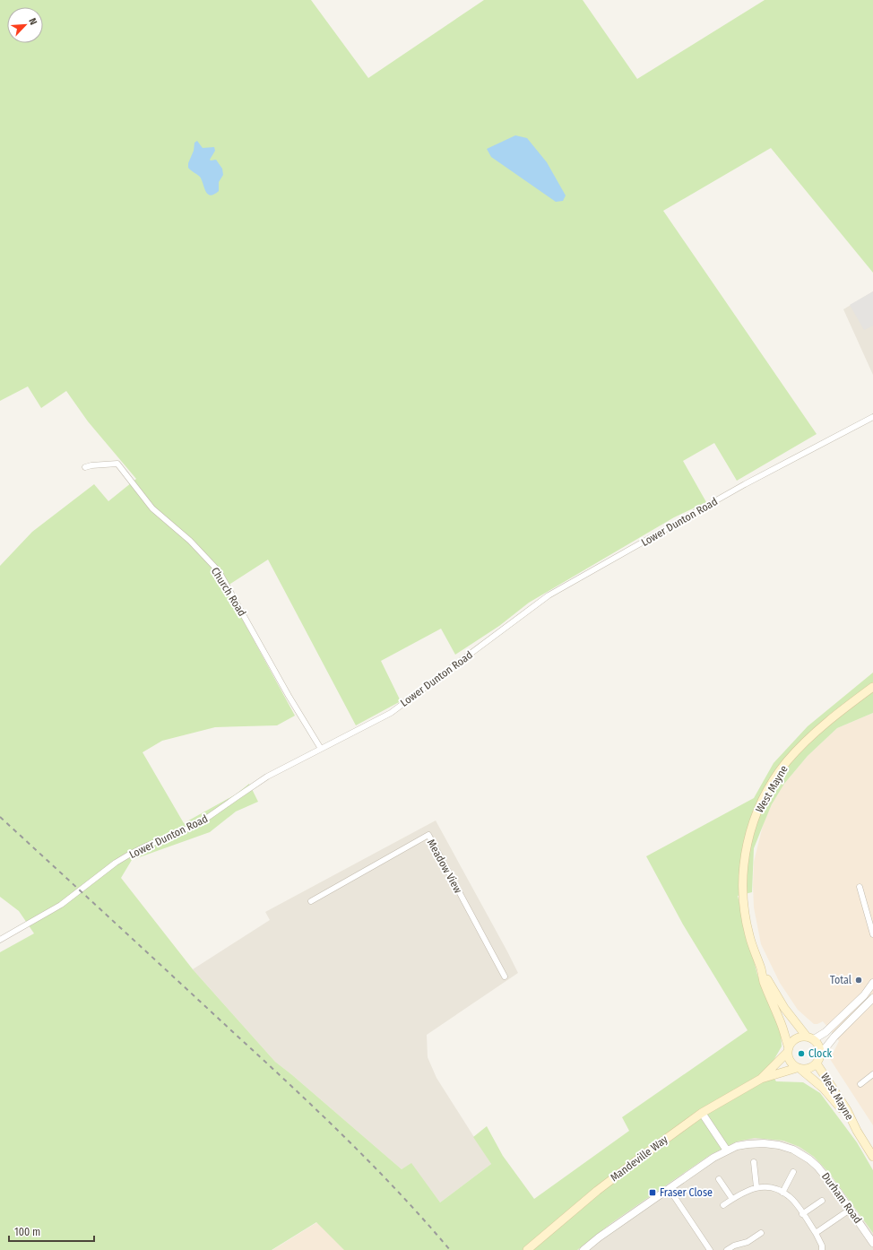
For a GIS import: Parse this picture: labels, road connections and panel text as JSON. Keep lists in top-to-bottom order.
{
  "streets": {
    "main road": ["West Mayne", "Mandeville Way"],
    "street": [
      "Lower Dunton Road",
      "Church Road",
      "Meadow View",
      "Durham Road"
    ]
  },
  "crossings": [
    ["Lower Dunton Road", "Church Road"],
    ["West Mayne", "Mandeville Way"]
  ],
  "places": {
    "other": ["Total", "Clock"],
    "transit": ["Fraser Close"]
  },
  "scale_bar": "100 m",
  "north": "top right"
}
